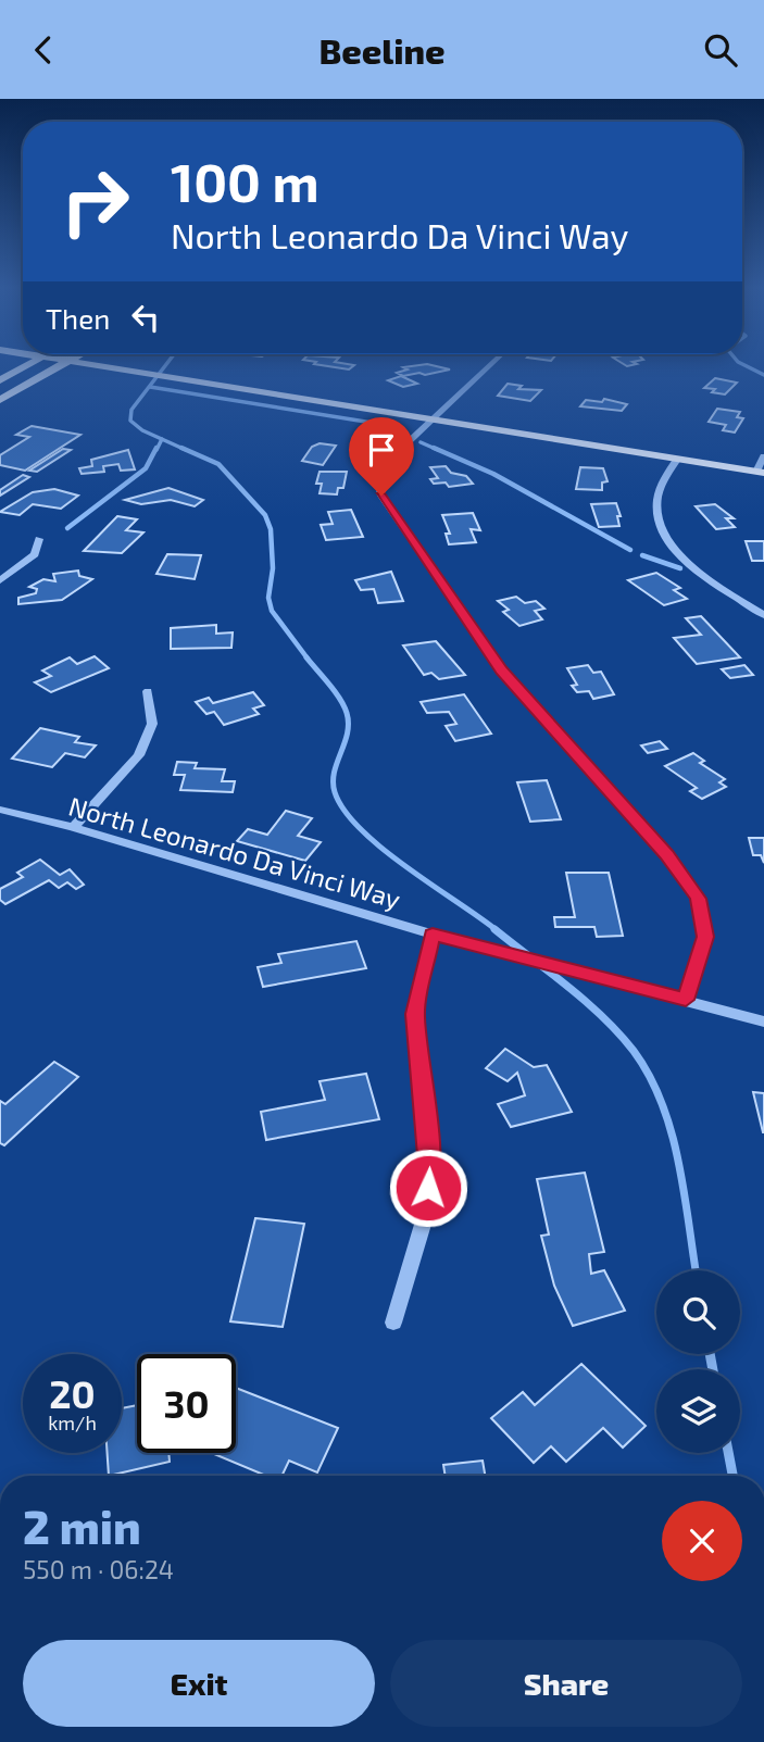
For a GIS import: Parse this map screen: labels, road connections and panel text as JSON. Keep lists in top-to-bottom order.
{
  "streets": {
    "street": ["North Leonardo Da Vinci Way"]
  },
  "page": {
    "header": "Beeline",
    "turn": ["100 m", "North Leonardo Da Vinci Way"],
    "then": "Then",
    "speed": "20 km/h",
    "limit": "30",
    "heading": ["2 min", "550 m · 06:24"],
    "buttons": ["Exit", "Share"]
  }
}
